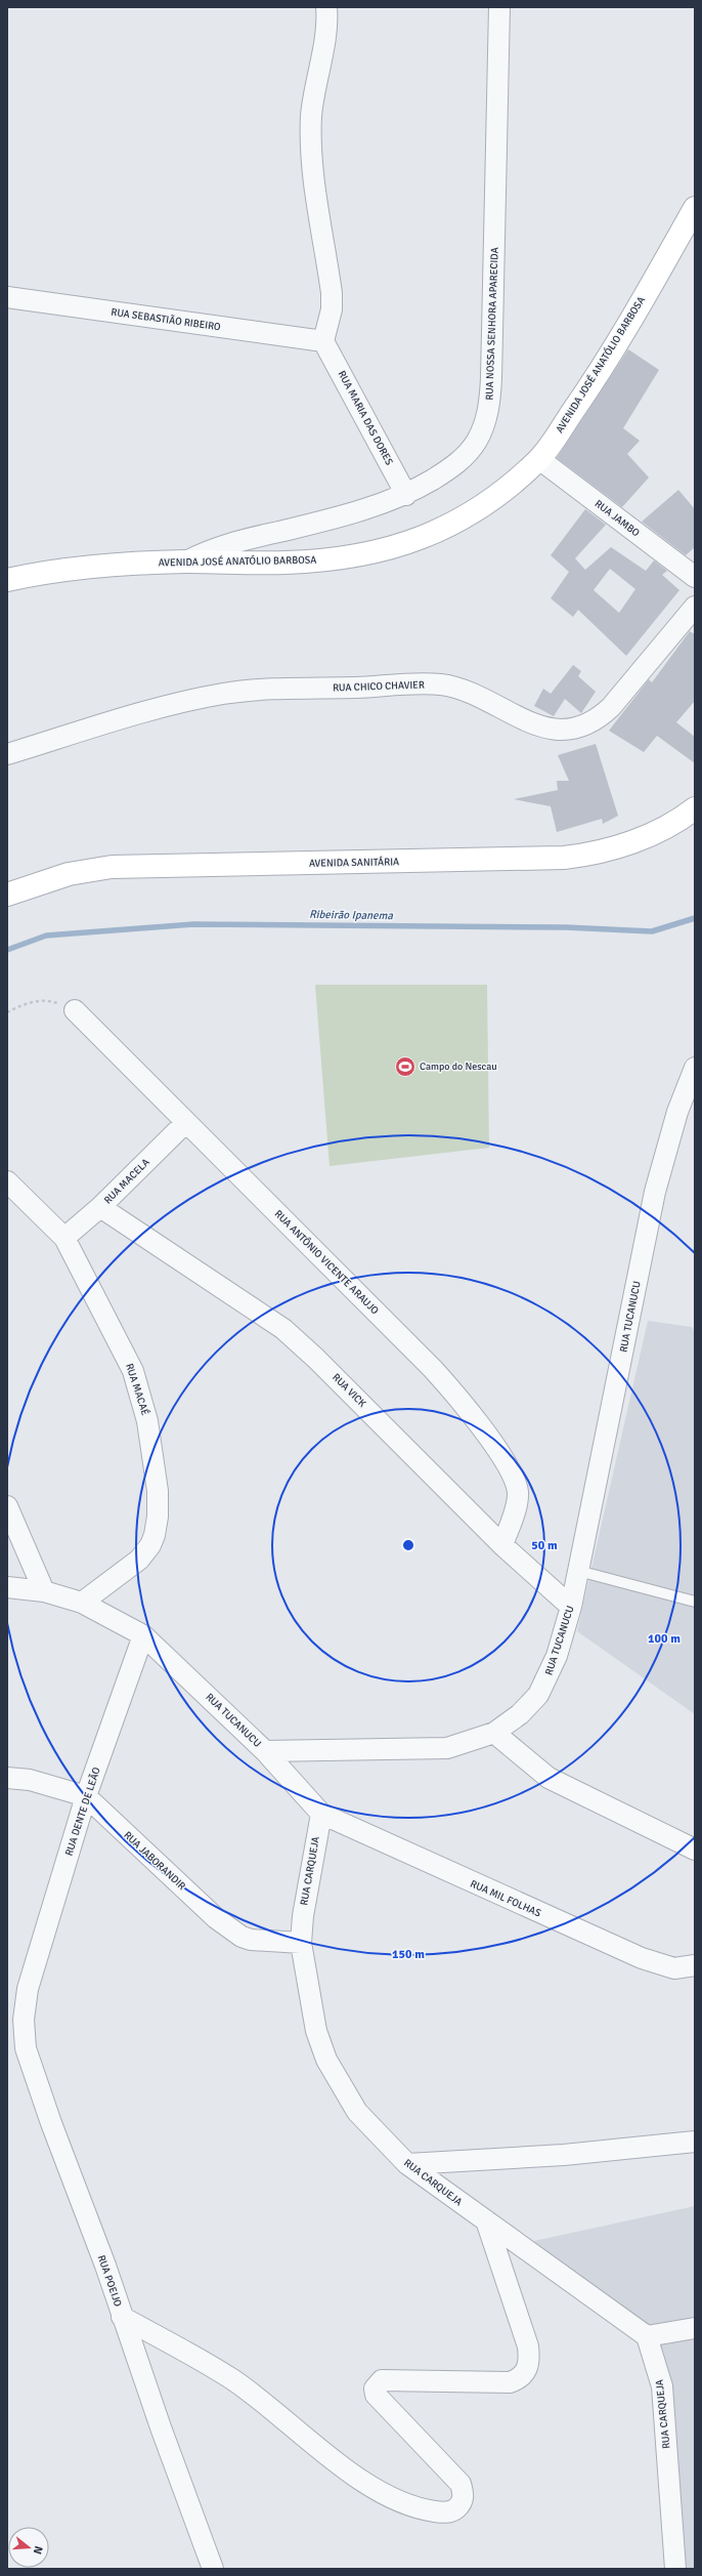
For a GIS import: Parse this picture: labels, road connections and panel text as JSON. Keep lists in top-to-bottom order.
{
  "streets": {
    "street": [
      "RUA SEBASTIÃO RIBEIRO",
      "RUA NOSSA SENHORA APARECIDA",
      "AVENIDA JOSÉ ANATÓLIO BARBOSA",
      "RUA MARIA DAS DORES",
      "RUA JAMBO",
      "RUA CHICO CHAVIER",
      "AVENIDA SANITÁRIA",
      "RUA MACELA",
      "RUA ANTÔNIO VICENTE ARAUJO",
      "RUA TUCANUCU",
      "RUA MACAÉ",
      "RUA VICK",
      "RUA DENTE DE LEÃO",
      "RUA JABORANDIR",
      "RUA CARQUEJA",
      "RUA MIL FOLHAS",
      "RUA POEIJO"
    ]
  },
  "crossings": [
    ["RUA SEBASTIÃO RIBEIRO", "RUA MARIA DAS DORES"],
    ["RUA NOSSA SENHORA APARECIDA", "AVENIDA JOSÉ ANATÓLIO BARBOSA"],
    ["RUA NOSSA SENHORA APARECIDA", "RUA MARIA DAS DORES"],
    ["AVENIDA JOSÉ ANATÓLIO BARBOSA", "RUA JAMBO"],
    ["RUA MACELA", "RUA ANTÔNIO VICENTE ARAUJO"],
    ["RUA MACELA", "RUA MACAÉ"],
    ["RUA MACELA", "RUA VICK"],
    ["RUA ANTÔNIO VICENTE ARAUJO", "RUA VICK"],
    ["RUA TUCANUCU", "RUA MACAÉ"],
    ["RUA TUCANUCU", "RUA VICK"],
    ["RUA TUCANUCU", "RUA DENTE DE LEÃO"],
    ["RUA DENTE DE LEÃO", "RUA JABORANDIR"],
    ["RUA DENTE DE LEÃO", "RUA POEIJO"],
    ["RUA JABORANDIR", "RUA CARQUEJA"],
    ["RUA CARQUEJA", "RUA MIL FOLHAS"]
  ],
  "water": ["Ribeirão Ipanema"],
  "places": {
    "sports": ["Campo do Nescau"]
  },
  "north": "right",
  "rings": ["50 m", "100 m", "150 m"]
}
